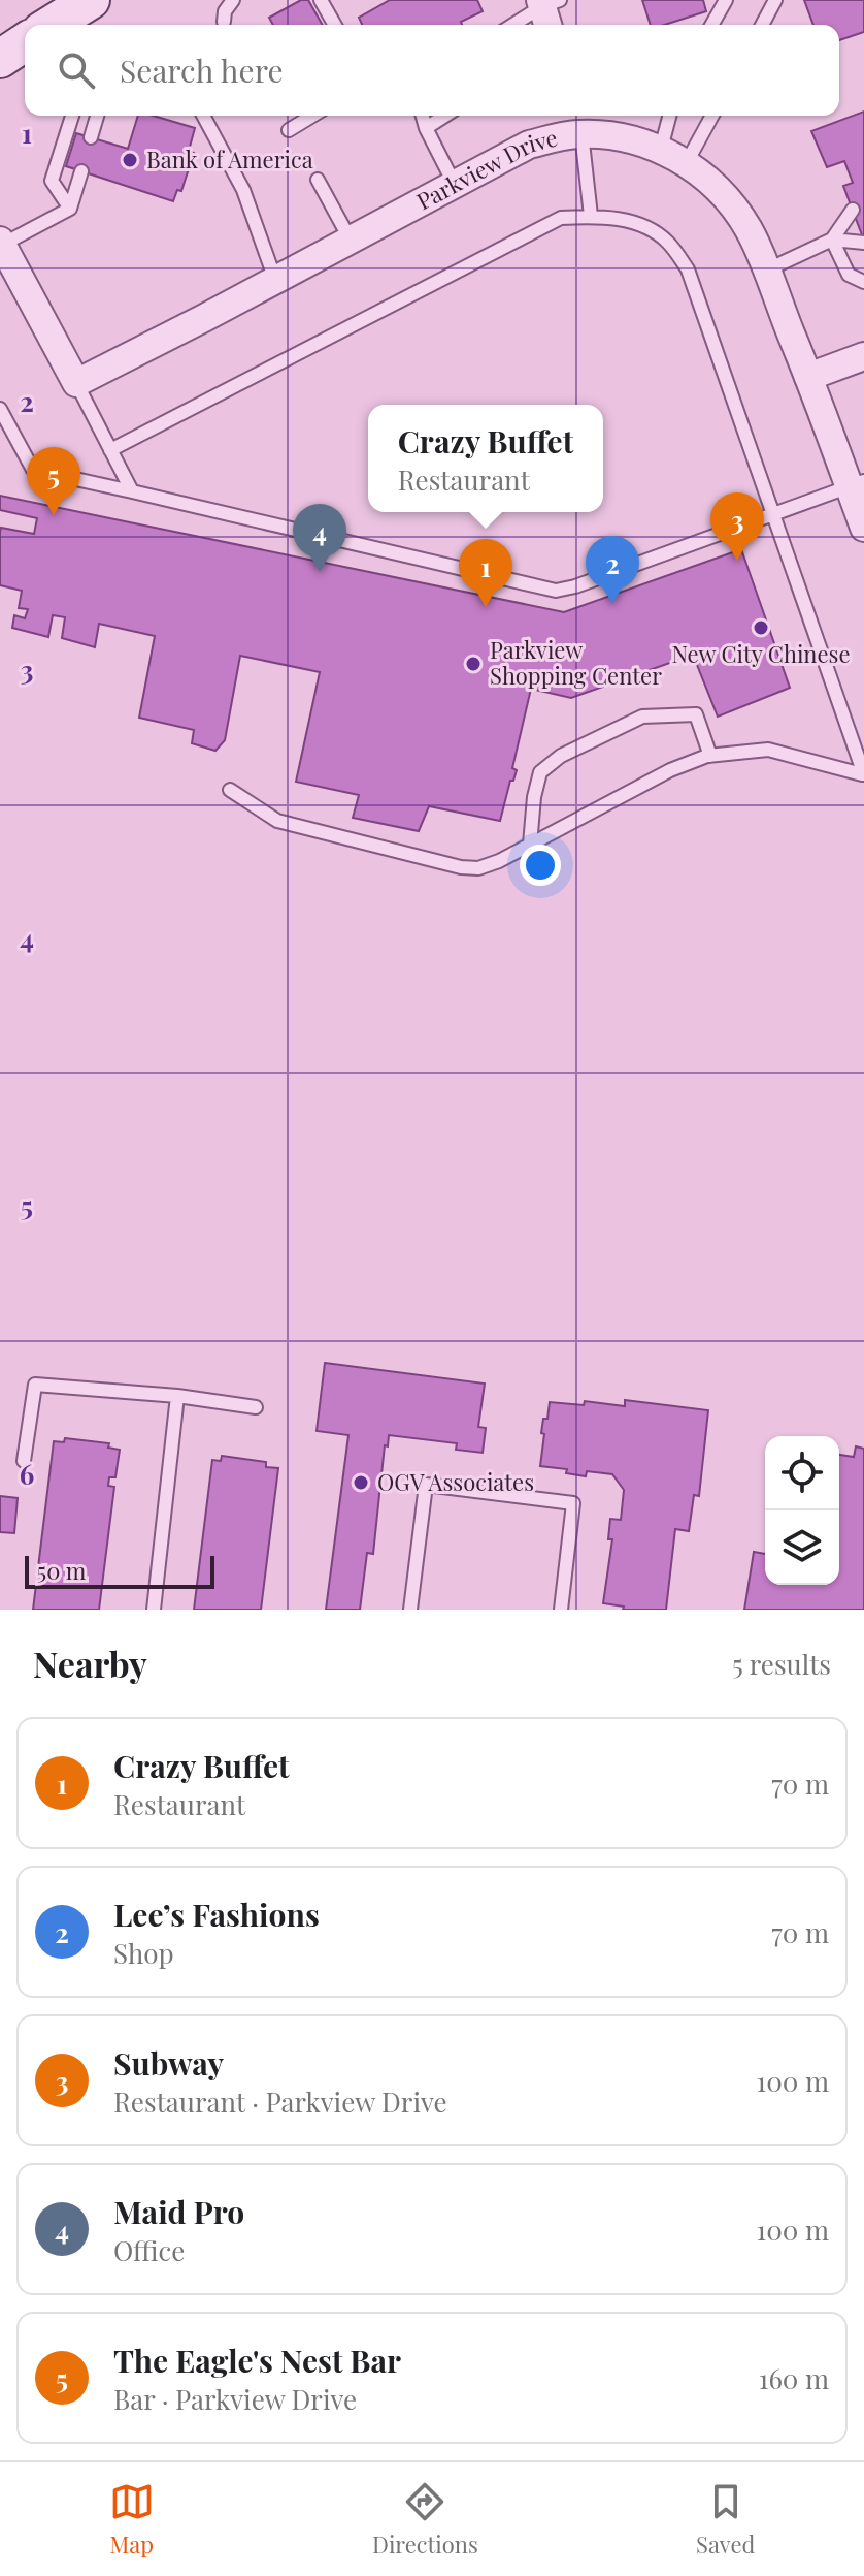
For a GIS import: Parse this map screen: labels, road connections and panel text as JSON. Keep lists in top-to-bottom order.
{
  "streets": {
    "street": ["Parkview Drive"]
  },
  "places": [
    "Bank of America",
    "New City Chinese",
    "Parkview Shopping Center",
    "OGV Associates"
  ],
  "scale_bar": "50 m",
  "page": {
    "search": "Search here",
    "popup": ["Crazy Buffet", "Restaurant"],
    "pins": [
      "5",
      "3",
      "4",
      "2",
      "1"
    ],
    "scale": "50 m",
    "heading": ["Nearby", "5 results"],
    "list": [
      {
        "mark": "1",
        "name": "Crazy Buffet",
        "note": "Restaurant",
        "value": "70 m"
      },
      {
        "mark": "2",
        "name": "Lee’s Fashions",
        "note": "Shop",
        "value": "70 m"
      },
      {
        "mark": "3",
        "name": "Subway",
        "note": "Restaurant · Parkview Drive",
        "value": "100 m"
      },
      {
        "mark": "4",
        "name": "Maid Pro",
        "note": "Office",
        "value": "100 m"
      },
      {
        "mark": "5",
        "name": "The Eagle's Nest Bar",
        "note": "Bar · Parkview Drive",
        "value": "160 m"
      }
    ],
    "nav": ["Map", "Directions", "Saved"]
  },
  "grid": {
    "rows": [
      "1",
      "2",
      "3",
      "4",
      "5",
      "6"
    ]
  }
}
